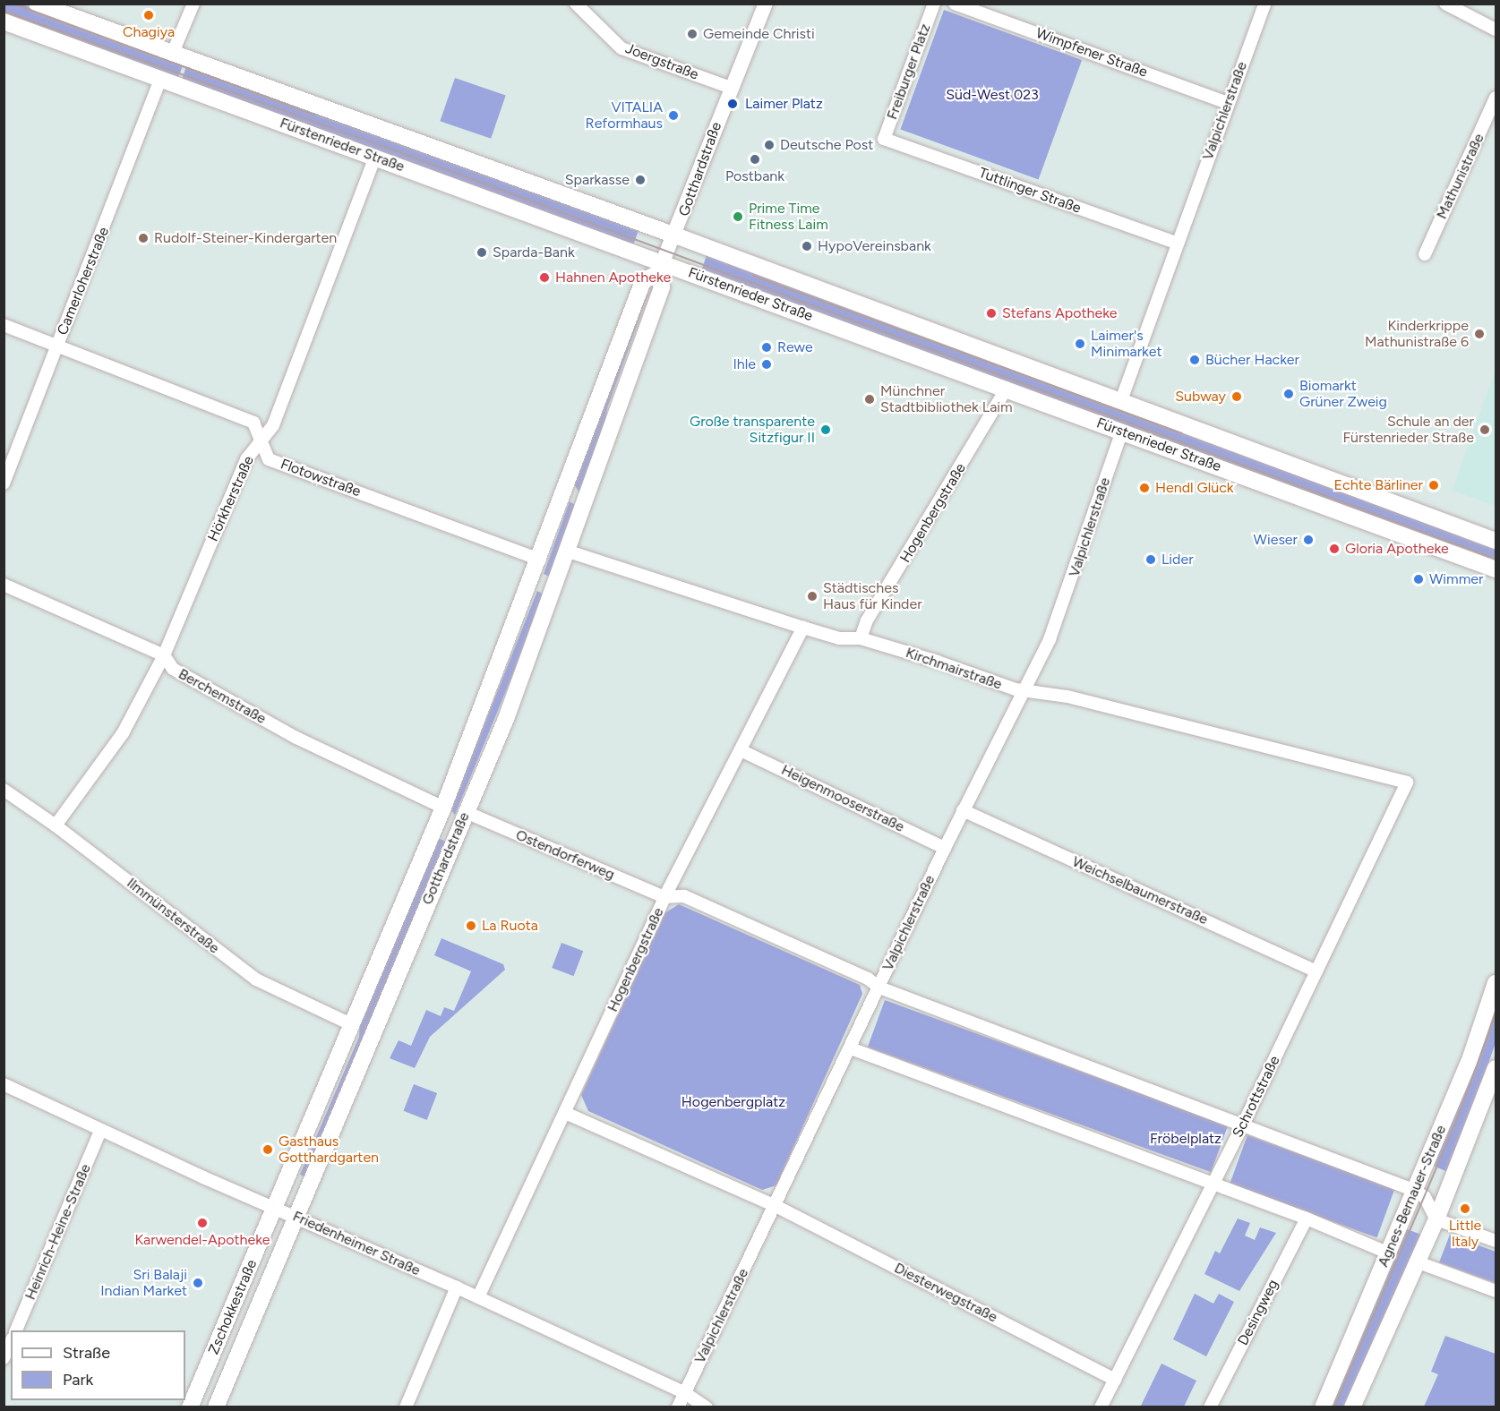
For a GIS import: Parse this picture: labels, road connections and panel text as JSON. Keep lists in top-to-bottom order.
{
  "streets": {
    "main road": [
      "Fürstenrieder Straße",
      "Gotthardstraße",
      "Agnes-Bernauer-Straße",
      "Zschokkestraße"
    ],
    "street": [
      "Wimpfener Straße",
      "Joergstraße",
      "Freiburger Platz",
      "Valpichlerstraße",
      "Mathunistraße",
      "Tuttlinger Straße",
      "Camerloherstraße",
      "Flotowstraße",
      "Hörkherstraße",
      "Hogenbergstraße",
      "Kirchmairstraße",
      "Berchemstraße",
      "Heigenmooserstraße",
      "Ostendorferweg",
      "Weichselbaumerstraße",
      "Ilmmünsterstraße",
      "Schrottstraße",
      "Heinrich-Heine-Straße",
      "Friedenheimer Straße",
      "Diesterwegstraße",
      "Desingweg"
    ]
  },
  "crossings": [
    ["Wimpfener Straße", "Valpichlerstraße"],
    ["Joergstraße", "Gotthardstraße"],
    ["Freiburger Platz", "Tuttlinger Straße"],
    ["Valpichlerstraße", "Fürstenrieder Straße"],
    ["Valpichlerstraße", "Tuttlinger Straße"],
    ["Valpichlerstraße", "Kirchmairstraße"],
    ["Valpichlerstraße", "Heigenmooserstraße"],
    ["Valpichlerstraße", "Weichselbaumerstraße"],
    ["Valpichlerstraße", "Friedenheimer Straße"],
    ["Valpichlerstraße", "Diesterwegstraße"],
    ["Fürstenrieder Straße", "Gotthardstraße"],
    ["Fürstenrieder Straße", "Camerloherstraße"],
    ["Fürstenrieder Straße", "Hörkherstraße"],
    ["Fürstenrieder Straße", "Hogenbergstraße"],
    ["Gotthardstraße", "Flotowstraße"],
    ["Gotthardstraße", "Kirchmairstraße"],
    ["Gotthardstraße", "Berchemstraße"],
    ["Gotthardstraße", "Ostendorferweg"],
    ["Gotthardstraße", "Ilmmünsterstraße"],
    ["Gotthardstraße", "Friedenheimer Straße"],
    ["Gotthardstraße", "Zschokkestraße"],
    ["Camerloherstraße", "Flotowstraße"],
    ["Flotowstraße", "Hörkherstraße"],
    ["Hörkherstraße", "Berchemstraße"],
    ["Hörkherstraße", "Ilmmünsterstraße"],
    ["Hogenbergstraße", "Kirchmairstraße"],
    ["Hogenbergstraße", "Heigenmooserstraße"],
    ["Hogenbergstraße", "Ostendorferweg"],
    ["Hogenbergstraße", "Friedenheimer Straße"],
    ["Kirchmairstraße", "Schrottstraße"],
    ["Weichselbaumerstraße", "Schrottstraße"],
    ["Schrottstraße", "Diesterwegstraße"],
    ["Heinrich-Heine-Straße", "Friedenheimer Straße"],
    ["Friedenheimer Straße", "Zschokkestraße"]
  ],
  "parks": ["Süd-West 023", "Hogenbergplatz", "Fröbelplatz"],
  "places": [
    "Chagiya",
    "Gemeinde Christi",
    "Laimer Platz",
    "VITALIA Reformhaus",
    "Deutsche Post",
    "Postbank",
    "Sparkasse",
    "Prime Time Fitness Laim",
    "Rudolf-Steiner-Kindergarten",
    "HypoVereinsbank",
    "Sparda-Bank",
    "Hahnen Apotheke",
    "Stefans Apotheke",
    "Kinderkrippe Mathunistraße 6",
    "Laimer's Minimarket",
    "Rewe",
    "Bücher Hacker",
    "Ihle",
    "Biomarkt Grüner Zweig",
    "Subway",
    "Münchner Stadtbibliothek Laim",
    "Große transparente Sitzfigur II",
    "Schule an der Fürstenrieder Straße",
    "Echte Bärliner",
    "Hendl Glück",
    "Wieser",
    "Gloria Apotheke",
    "Lider",
    "Wimmer",
    "Städtisches Haus für Kinder",
    "La Ruota",
    "Gasthaus Gotthardgarten",
    "Little Italy",
    "Karwendel-Apotheke",
    "Sri Balaji Indian Market"
  ],
  "legend": ["Straße", "Park"]
}
